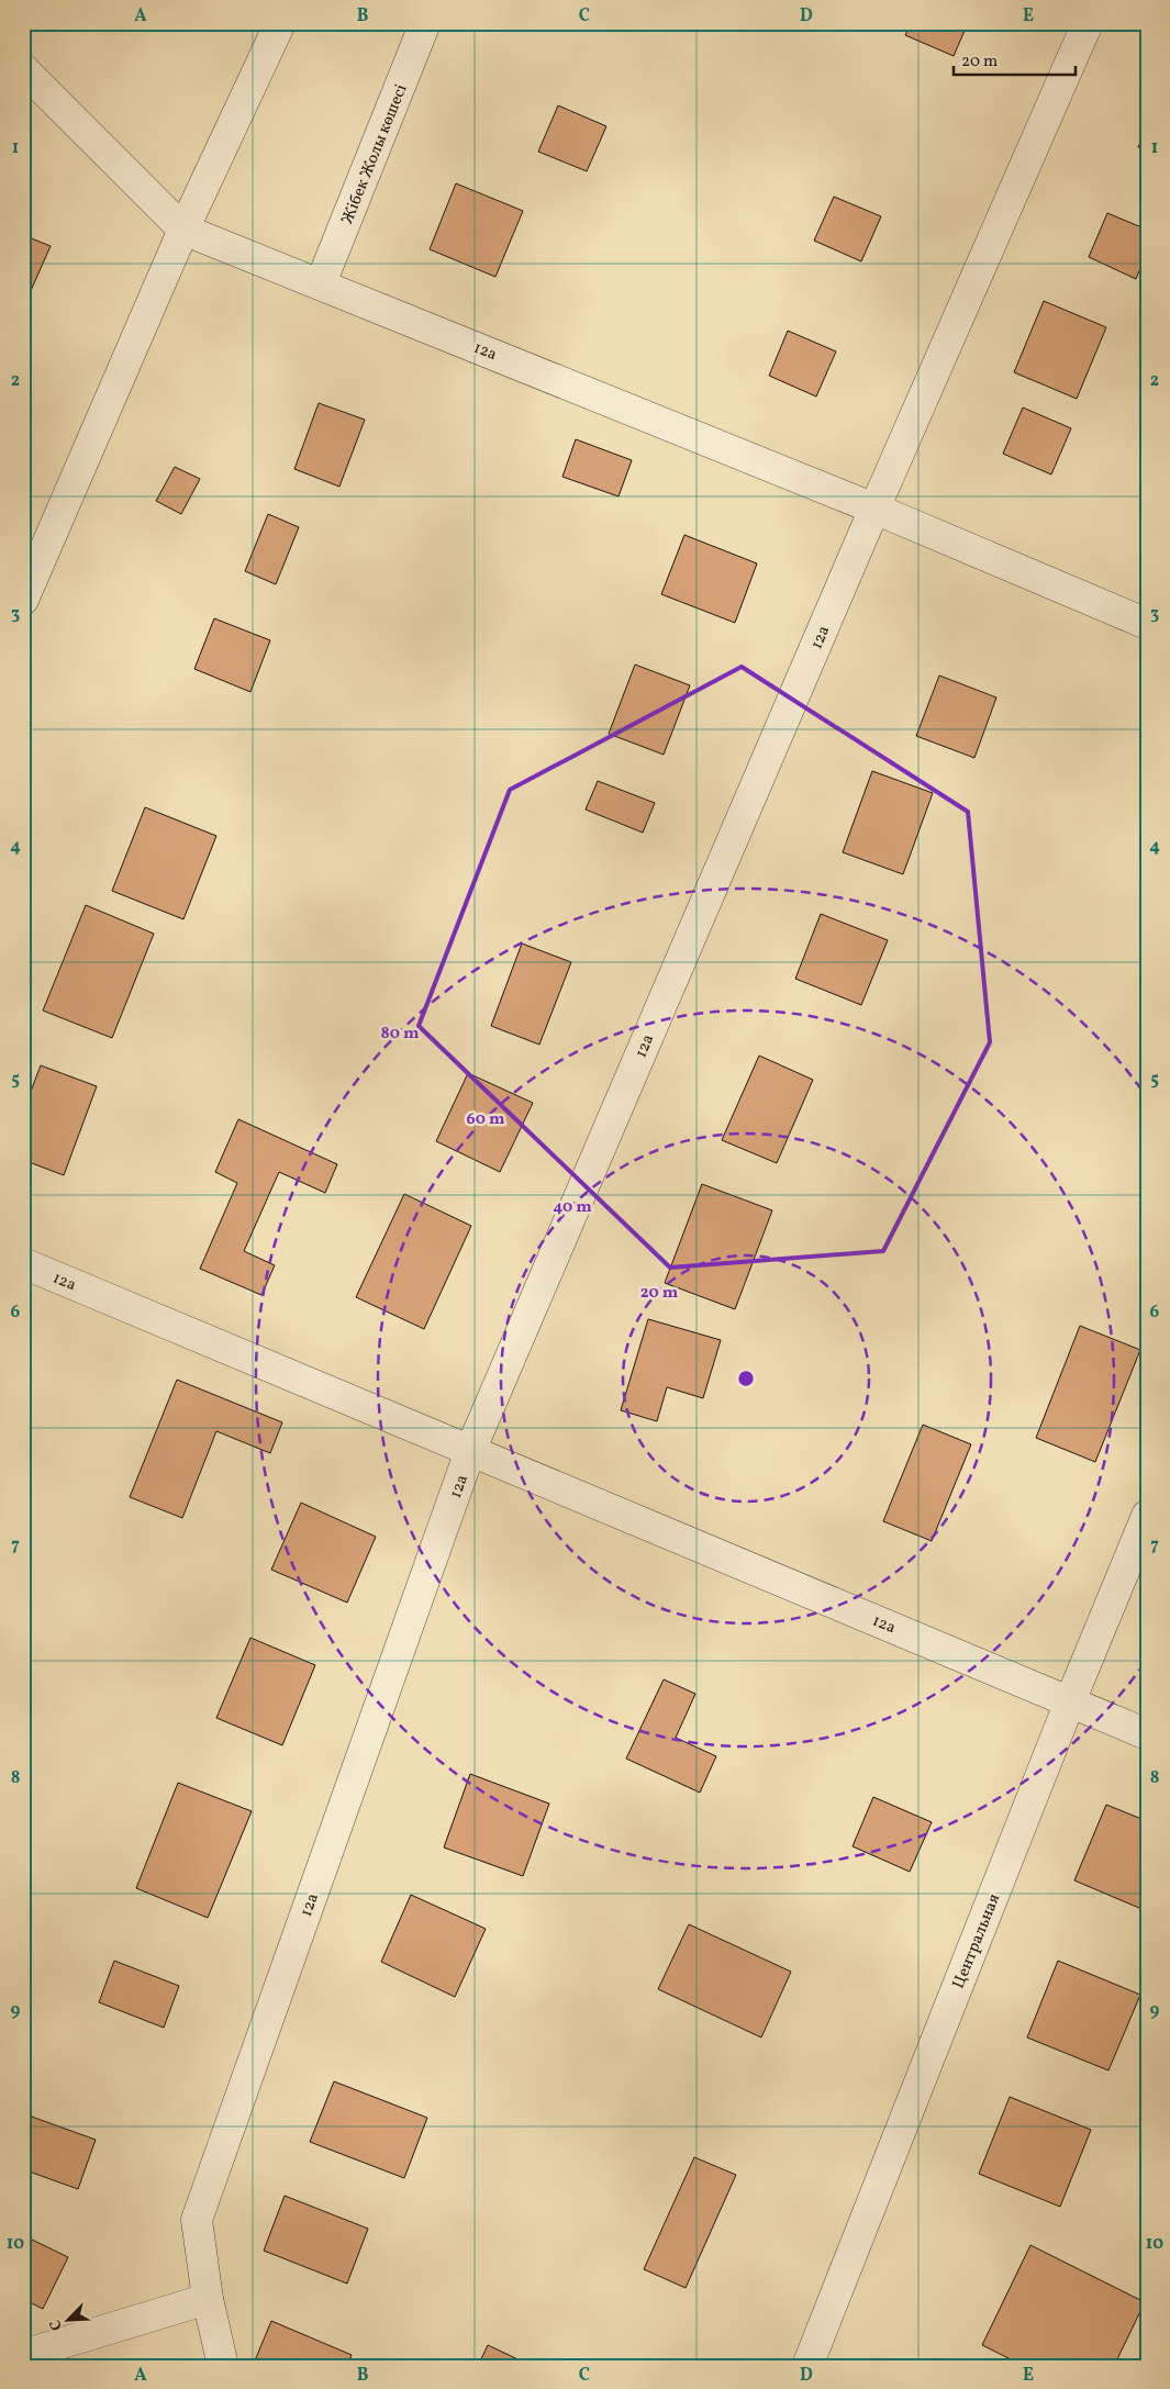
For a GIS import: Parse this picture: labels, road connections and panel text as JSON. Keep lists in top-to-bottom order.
{
  "streets": {
    "street": ["Жібек Жолы көшесі", "12а", "Центральная"]
  },
  "crossings": [
    ["Жібек Жолы көшесі", "12а"],
    ["12а", "Центральная"]
  ],
  "scale_bar": "20 m",
  "north": "bottom left",
  "grid": {
    "columns": [
      "A",
      "B",
      "C",
      "D",
      "E"
    ],
    "rows": [
      "1",
      "2",
      "3",
      "4",
      "5",
      "6",
      "7",
      "8",
      "9",
      "10"
    ]
  },
  "rings": [
    "80 m",
    "60 m",
    "40 m",
    "20 m"
  ]
}
